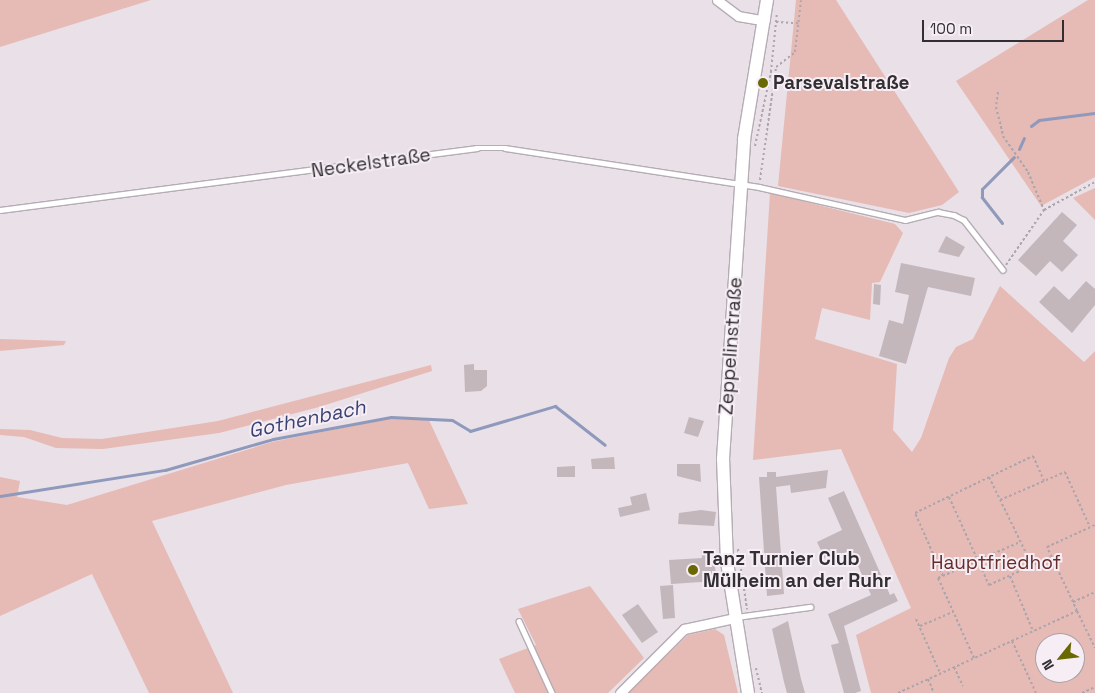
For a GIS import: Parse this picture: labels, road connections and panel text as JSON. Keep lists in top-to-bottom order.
{
  "streets": {
    "main road": ["Zeppelinstraße"],
    "lane": ["Neckelstraße"]
  },
  "crossings": [
    ["Neckelstraße", "Zeppelinstraße"]
  ],
  "water": ["Gothenbach"],
  "parks": ["Hauptfriedhof"],
  "places": ["Parsevalstraße", "Tanz Turnier Club Mülheim an der Ruhr"],
  "scale_bar": "100 m",
  "north": "bottom left"
}
